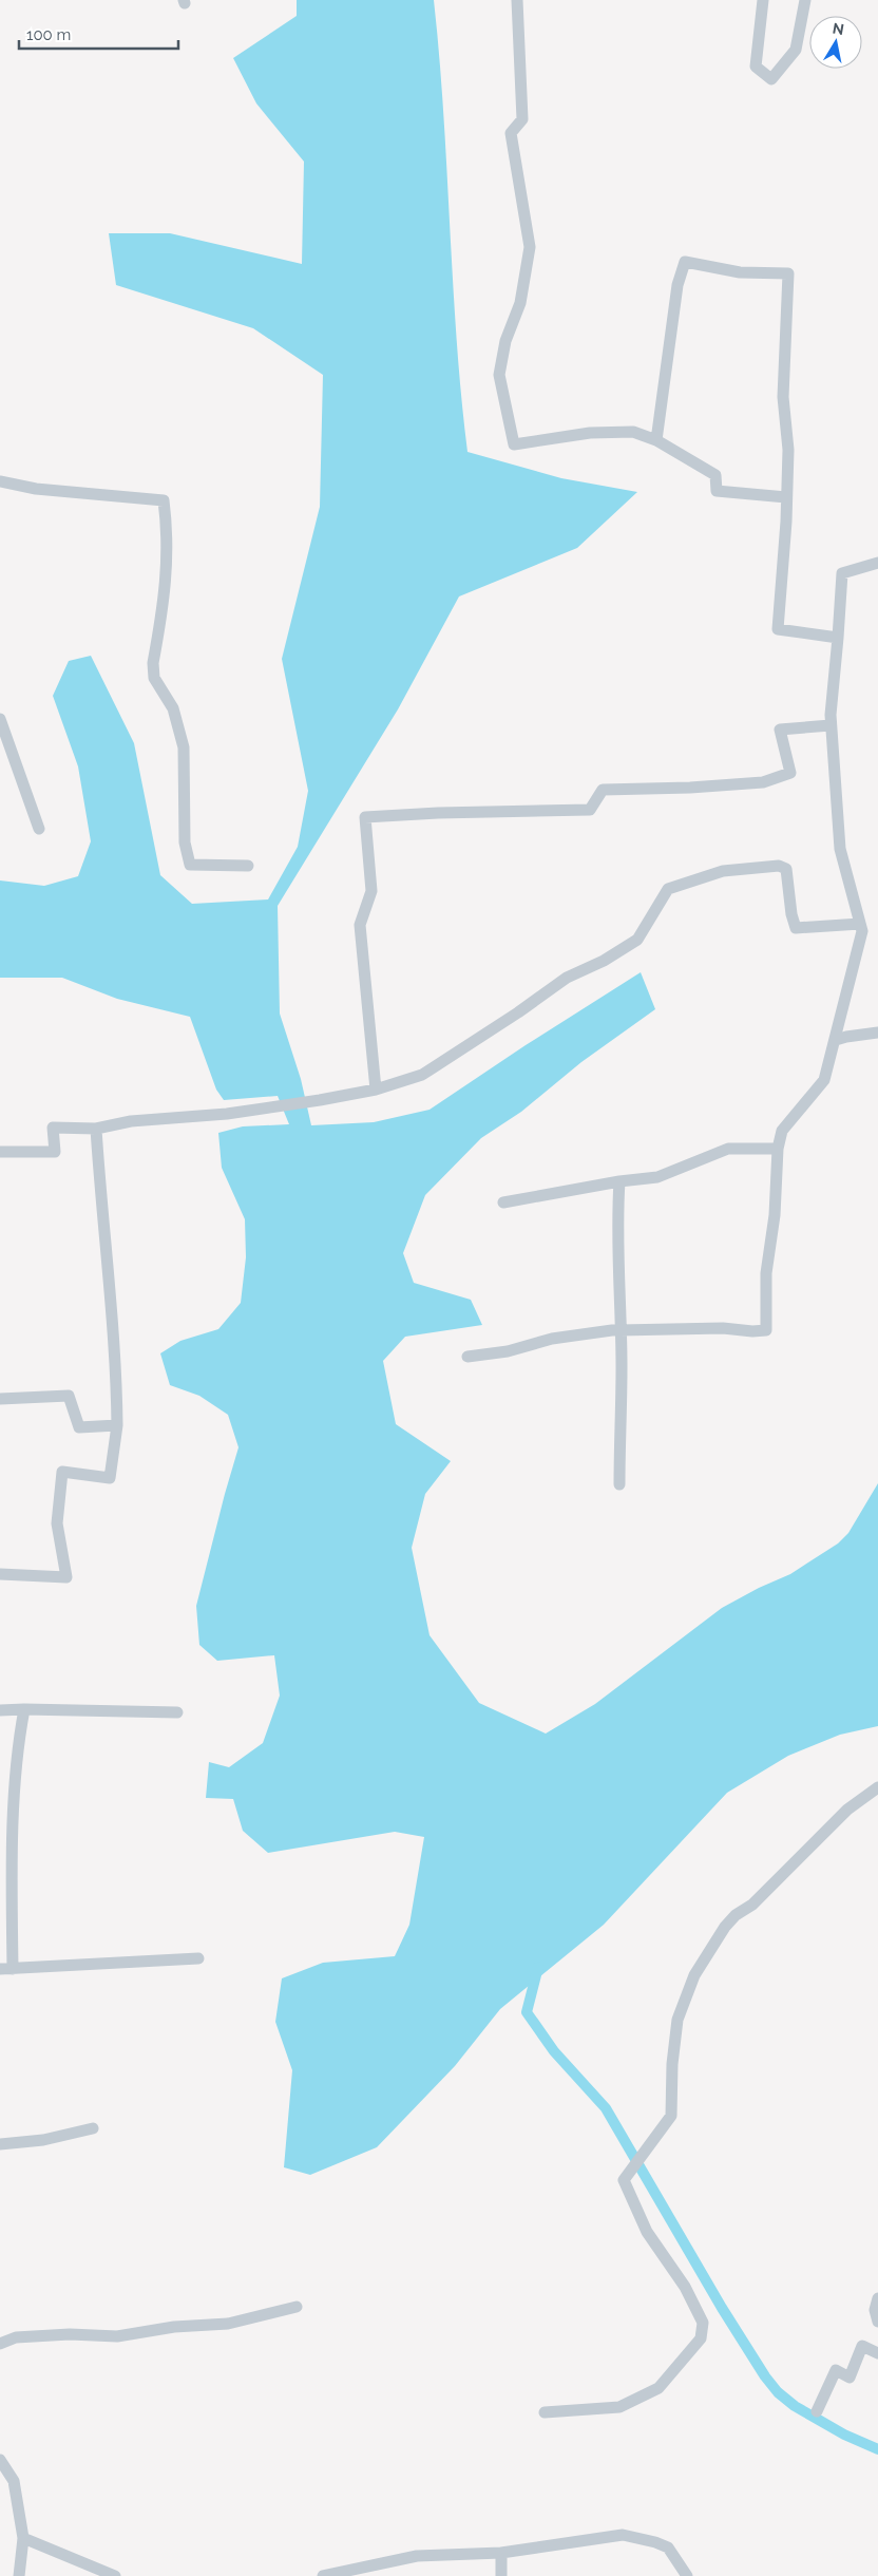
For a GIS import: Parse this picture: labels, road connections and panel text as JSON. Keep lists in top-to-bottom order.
{
  "scale_bar": "100 m",
  "north": "top"
}
